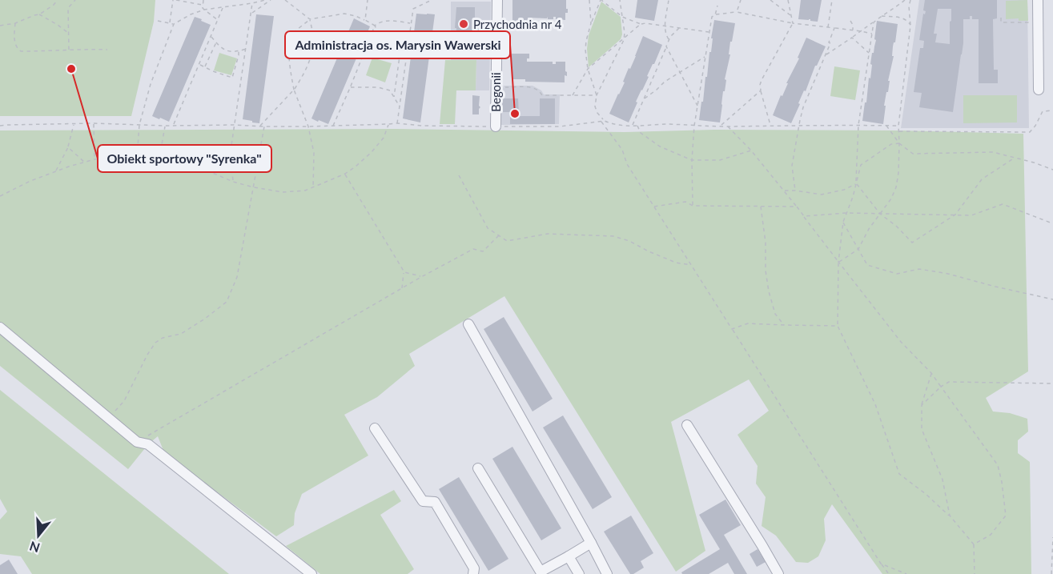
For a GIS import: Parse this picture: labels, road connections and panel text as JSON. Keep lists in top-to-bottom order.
{
  "streets": {
    "street": ["Begonii"]
  },
  "places": ["Przychodnia nr 4", "Obiekt sportowy \"Syrenka\"", "Administracja os. Marysin Wawerski"],
  "north": "bottom"
}
